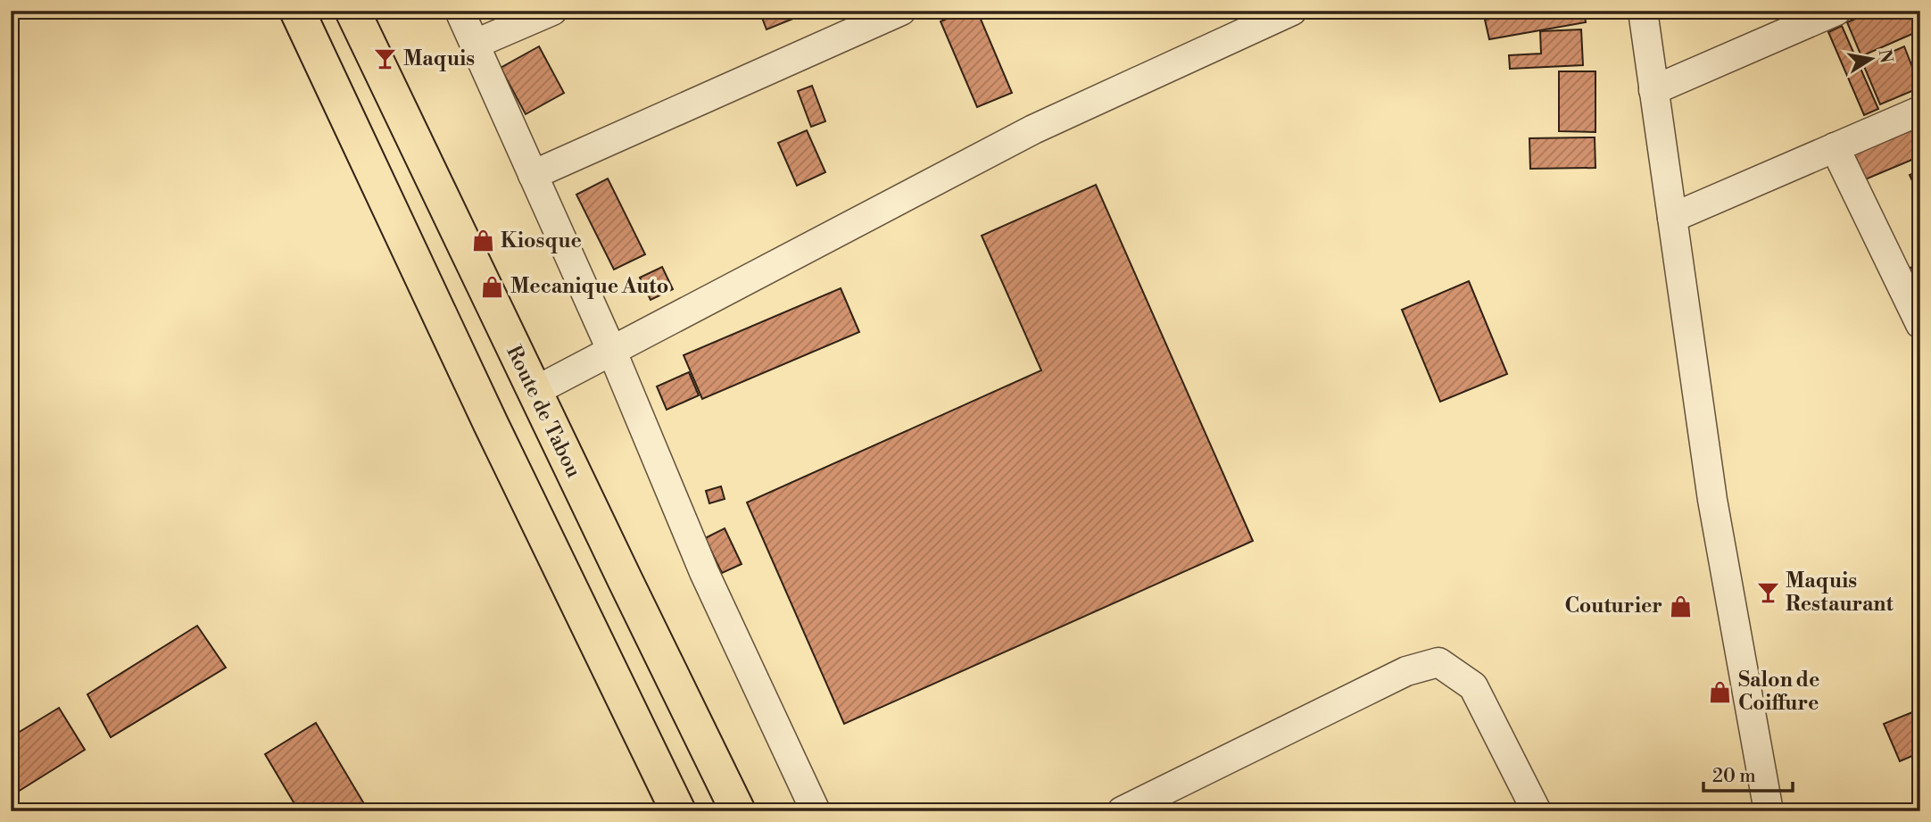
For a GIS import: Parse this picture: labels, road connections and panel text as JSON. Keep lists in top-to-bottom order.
{
  "streets": {
    "main road": ["Route de Tabou"]
  },
  "places": {
    "bar": ["Maquis", "Maquis Restaurant"],
    "shop": [
      "Kiosque",
      "Mecanique Auto",
      "Couturier",
      "Salon de Coiffure"
    ]
  },
  "scale_bar": "20 m",
  "north": "right"
}
